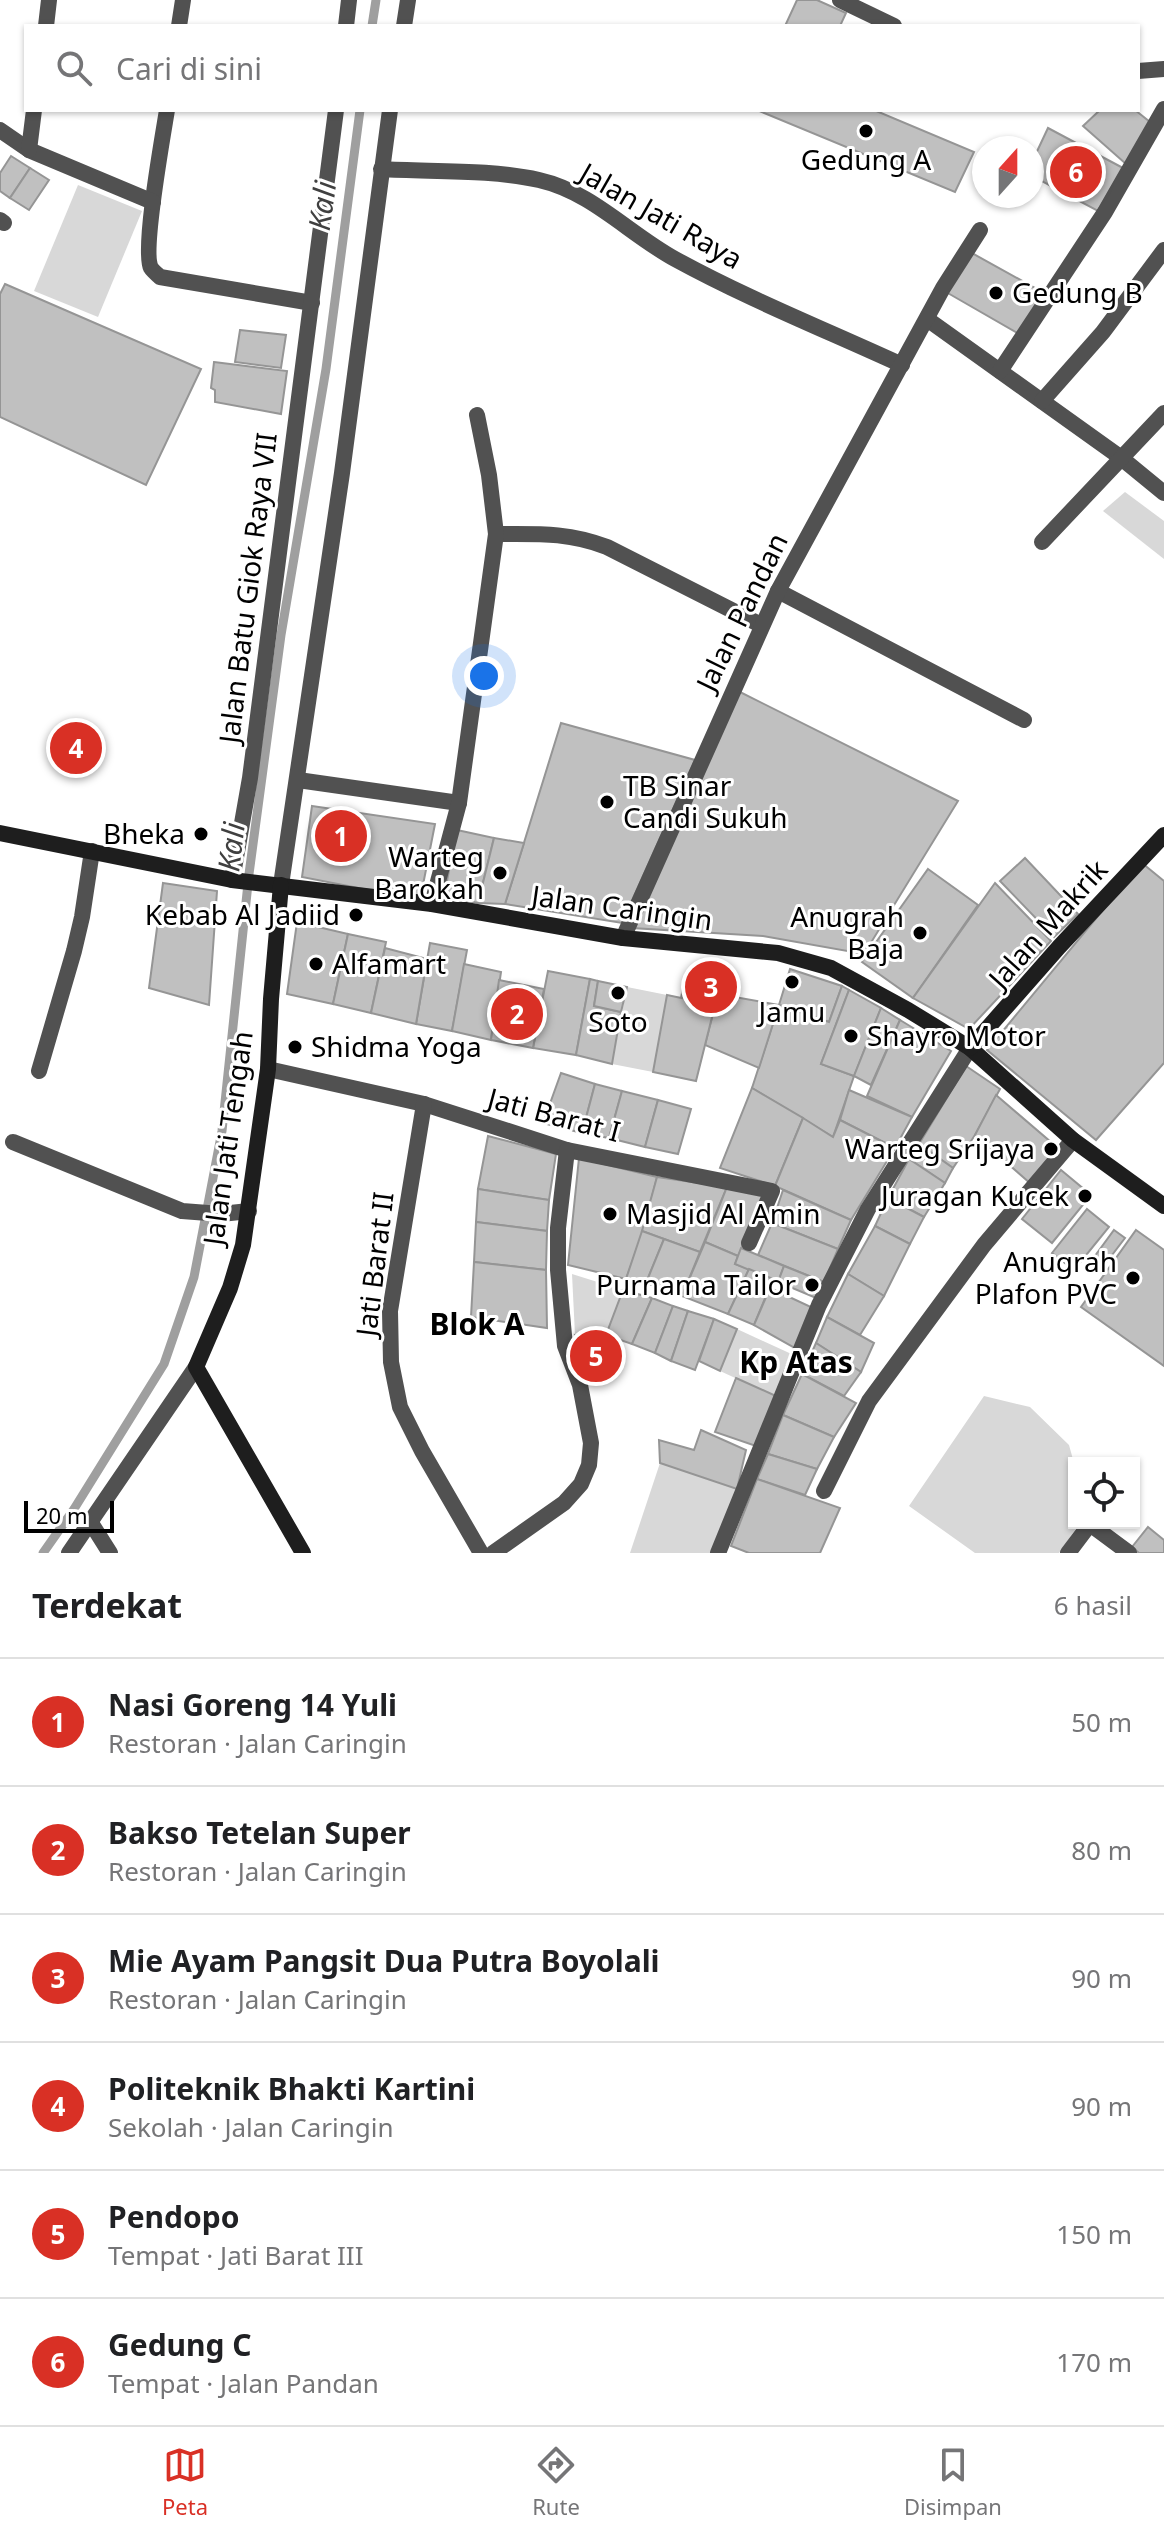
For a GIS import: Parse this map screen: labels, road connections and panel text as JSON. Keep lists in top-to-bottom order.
{
  "streets": {
    "main road": ["Jalan Caringin", "Jalan Makrik", "Jalan Jati Tengah"],
    "street": [
      "Jalan Jati Raya",
      "Jalan Batu Giok Raya VII",
      "Jalan Pandan",
      "Jati Barat I",
      "Jati Barat II"
    ]
  },
  "crossings": [
    ["Jalan Jati Raya", "Jalan Pandan"],
    ["Jalan Batu Giok Raya VII", "Jalan Caringin"],
    ["Jalan Pandan", "Jalan Caringin"],
    ["Jalan Caringin", "Jalan Makrik"],
    ["Jalan Caringin", "Jalan Jati Tengah"],
    ["Jati Barat I", "Jalan Jati Tengah"],
    ["Jati Barat I", "Jati Barat II"]
  ],
  "districts": ["Blok A", "Kp Atas"],
  "water": ["Kali"],
  "places": [
    "Gedung A",
    "Gedung B",
    "TB Sinar Candi Sukuh",
    "Bheka",
    "Warteg Barokah",
    "Kebab Al Jadiid",
    "Anugrah Baja",
    "Alfamart",
    "Jamu",
    "Soto",
    "Shayro Motor",
    "Shidma Yoga",
    "Warteg Srijaya",
    "Juragan Kucek",
    "Masjid Al Amin",
    "Anugrah Plafon PVC",
    "Purnama Tailor"
  ],
  "scale_bar": "20 m",
  "north": "top",
  "page": {
    "search": "Cari di sini",
    "pins": [
      "6",
      "4",
      "1",
      "3",
      "2",
      "5"
    ],
    "scale": "20 m",
    "heading": ["Terdekat", "6 hasil"],
    "list": [
      {
        "mark": "1",
        "name": "Nasi Goreng 14 Yuli",
        "note": "Restoran · Jalan Caringin",
        "value": "50 m"
      },
      {
        "mark": "2",
        "name": "Bakso Tetelan Super",
        "note": "Restoran · Jalan Caringin",
        "value": "80 m"
      },
      {
        "mark": "3",
        "name": "Mie Ayam Pangsit Dua Putra Boyolali",
        "note": "Restoran · Jalan Caringin",
        "value": "90 m"
      },
      {
        "mark": "4",
        "name": "Politeknik Bhakti Kartini",
        "note": "Sekolah · Jalan Caringin",
        "value": "90 m"
      },
      {
        "mark": "5",
        "name": "Pendopo",
        "note": "Tempat · Jati Barat III",
        "value": "150 m"
      },
      {
        "mark": "6",
        "name": "Gedung C",
        "note": "Tempat · Jalan Pandan",
        "value": "170 m"
      }
    ],
    "nav": ["Peta", "Rute", "Disimpan"]
  }
}
